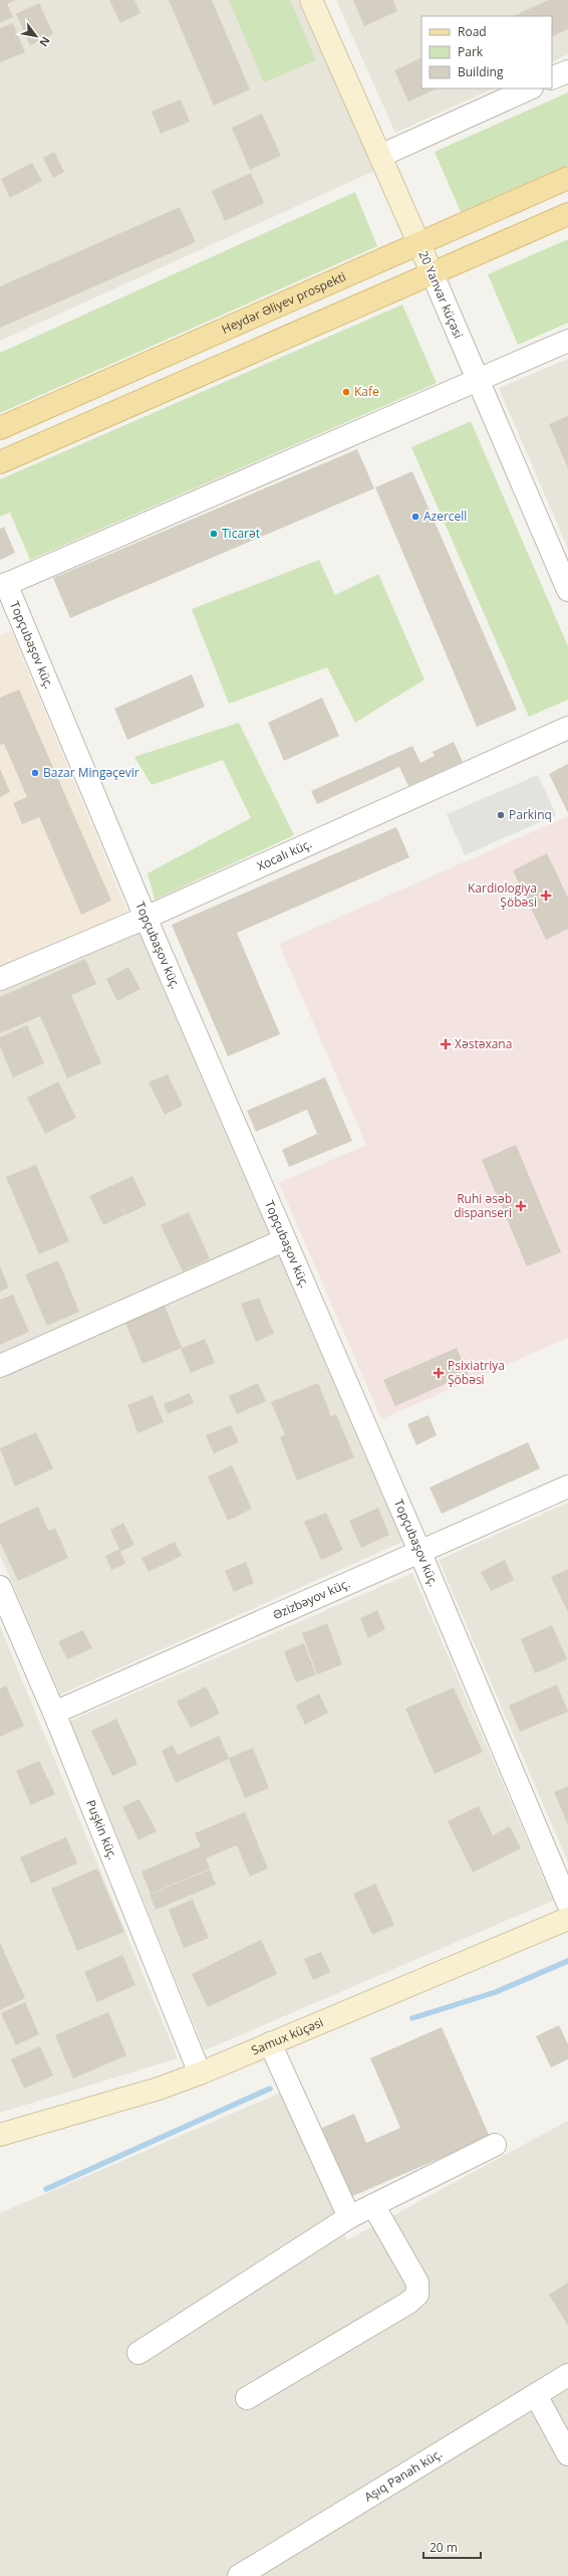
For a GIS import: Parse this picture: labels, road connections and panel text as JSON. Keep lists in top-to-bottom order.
{
  "streets": {
    "main road": ["20 Yanvar küçəsi", "Heydər Əliyev prospekti", "Samux küçəsi"],
    "street": [
      "Topçubaşov küç.",
      "Xocalı küç.",
      "Əzizbəyov küç.",
      "Puşkin küç.",
      "Aşıq Pənah küç."
    ]
  },
  "crossings": [
    ["20 Yanvar küçəsi", "Heydər Əliyev prospekti"],
    ["Topçubaşov küç.", "Xocalı küç."],
    ["Topçubaşov küç.", "Əzizbəyov küç."],
    ["Əzizbəyov küç.", "Puşkin küç."],
    ["Puşkin küç.", "Samux küçəsi"]
  ],
  "places": {
    "other": [
      "Kafe",
      "Azercell",
      "Ticarət",
      "Bazar Mingəçevir",
      "Parkinq"
    ],
    "health": [
      "Kardiologiya Şöbəsi",
      "Xəstəxana",
      "Ruhi əsəb dispanseri",
      "Psixiatriya Şöbəsi"
    ]
  },
  "legend": ["Road", "Park", "Building"],
  "scale_bar": "20 m",
  "north": "bottom right"
}
